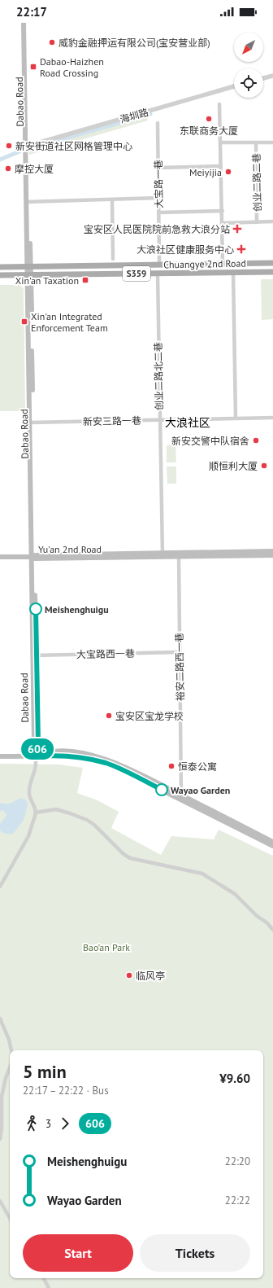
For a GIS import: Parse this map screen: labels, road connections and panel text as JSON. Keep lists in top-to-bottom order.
{
  "streets": {
    "main road": [
      "Dabao Road",
      "Chuangye 2nd Road",
      "S359",
      "Yu'an 2nd Road"
    ],
    "street": [
      "海圳路",
      "创业二路二巷",
      "大宝路一巷",
      "创业二路北二巷",
      "新安三路一巷",
      "大宝路西一巷",
      "裕安二路西一巷"
    ]
  },
  "crossings": [
    ["Dabao Road", "海圳路"],
    ["Dabao Road", "Chuangye 2nd Road"],
    ["Dabao Road", "新安三路一巷"],
    ["Dabao Road", "Yu'an 2nd Road"],
    ["Dabao Road", "大宝路西一巷"],
    ["大宝路一巷", "Chuangye 2nd Road"],
    ["Chuangye 2nd Road", "创业二路北二巷"],
    ["创业二路北二巷", "新安三路一巷"],
    ["创业二路北二巷", "Yu'an 2nd Road"],
    ["Yu'an 2nd Road", "裕安二路西一巷"],
    ["大宝路西一巷", "裕安二路西一巷"]
  ],
  "districts": ["大浪社区"],
  "parks": ["Bao’an Park"],
  "places": {
    "other": [
      "威豹金融押运有限公司(宝安营业部)",
      "东联商务大厦",
      "新安街道社区网格管理中心",
      "摩控大厦",
      "Meiyijia",
      "新安交警中队宿舍",
      "顺恒利大厦",
      "Meishenghuigu",
      "宝安区宝龙学校",
      "恒泰公寓",
      "Wayao Garden",
      "临风亭"
    ],
    "transit": ["Dabao-Haizhen Road Crossing", "Xin'an Taxation", "Xin'an Integrated Enforcement Team"],
    "health": ["宝安区人民医院院前急救大浪分站", "大浪社区健康服务中心"]
  },
  "lines": ["bus line 606"],
  "north": "bottom left",
  "page": {
    "status": "22:17",
    "on_map": "606",
    "heading": ["5 min", "22:17 – 22:22 · Bus", "¥9.60"],
    "legs": ["3", "606"],
    "list": [
      {
        "name": "Meishenghuigu",
        "value": "22:20"
      },
      {
        "name": "Wayao Garden",
        "value": "22:22"
      }
    ],
    "buttons": ["Start", "Tickets"]
  }
}
